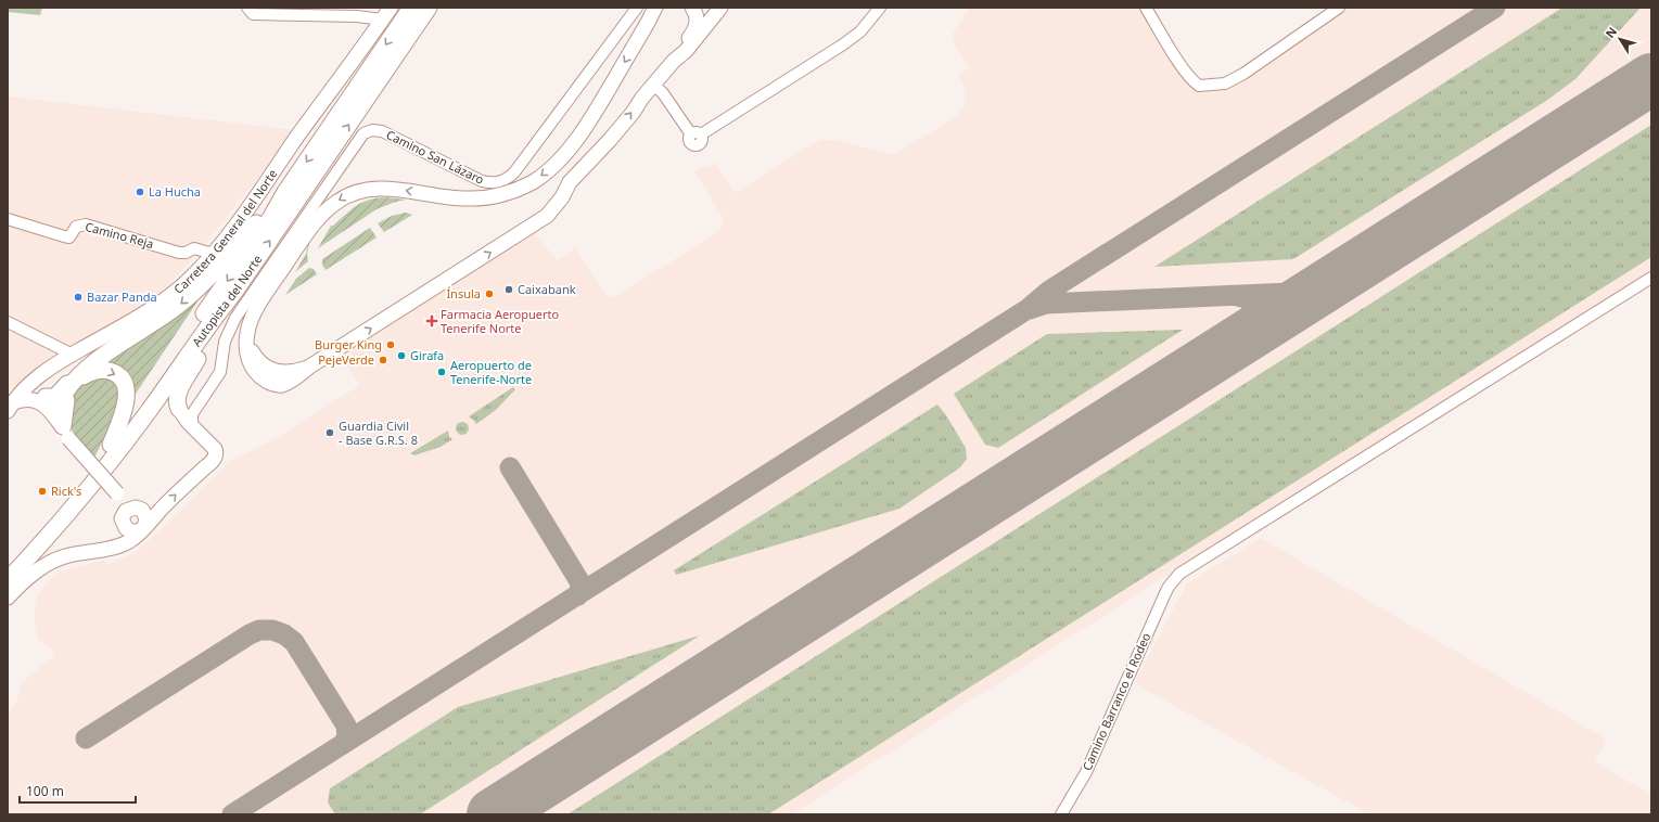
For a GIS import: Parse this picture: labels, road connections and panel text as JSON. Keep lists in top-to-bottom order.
{
  "streets": {
    "highway": ["Autopista del Norte"],
    "main road": ["Carretera General del Norte"],
    "street": ["Camino San Lázaro", "Camino Reja", "Camino Barranco el Rodeo"]
  },
  "crossings": [
    ["Carretera General del Norte", "Camino Reja"]
  ],
  "places": {
    "other": [
      "La Hucha",
      "Caixabank",
      "Ínsula",
      "Bazar Panda",
      "Burger King",
      "Girafa",
      "PejeVerde",
      "Aeropuerto de Tenerife-Norte",
      "Guardia Civil - Base G.R.S. 8",
      "Rick's"
    ],
    "health": ["Farmacia Aeropuerto Tenerife Norte"]
  },
  "scale_bar": "100 m",
  "north": "top left"
}
